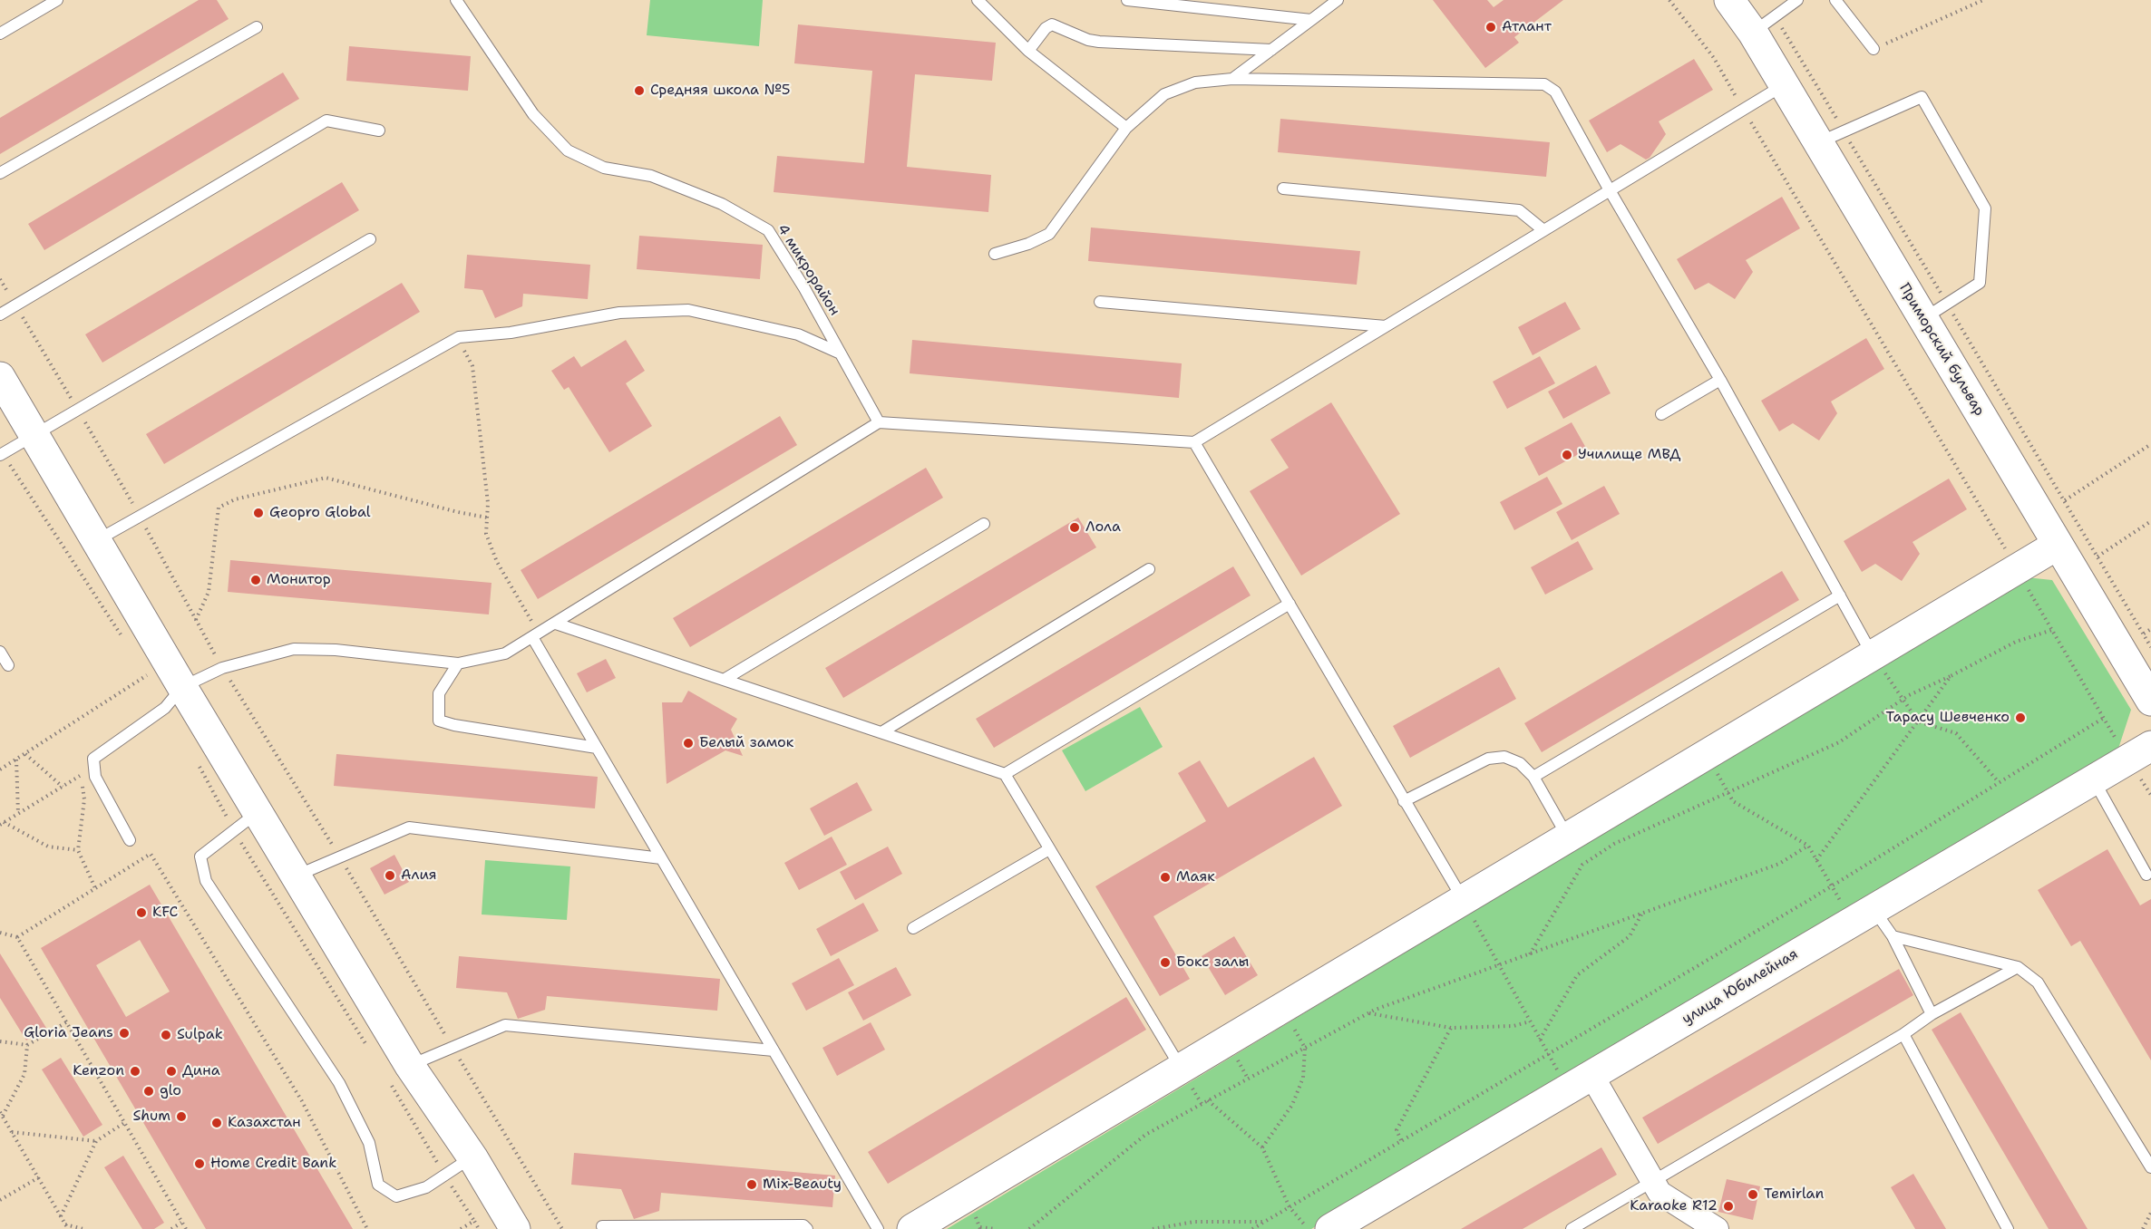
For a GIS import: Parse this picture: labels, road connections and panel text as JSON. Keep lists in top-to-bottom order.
{
  "streets": {
    "street": ["Приморский бульвар", "улица Юбилейная"],
    "lane": ["4 микрорайон"]
  },
  "places": [
    "Атлант",
    "Средняя школа №5",
    "Училище МВД",
    "Geopro Global",
    "Лола",
    "Монитор",
    "Тарасу Шевченко",
    "Белый замок",
    "Алия",
    "Маяк",
    "KFC",
    "Бокс залы",
    "Gloria Jeans",
    "Sulpak",
    "Kenzon",
    "Дина",
    "glo",
    "Shum",
    "Казахстан",
    "Home Credit Bank",
    "Mix-Beauty",
    "Temirlan",
    "Karaoke R12"
  ]
}
